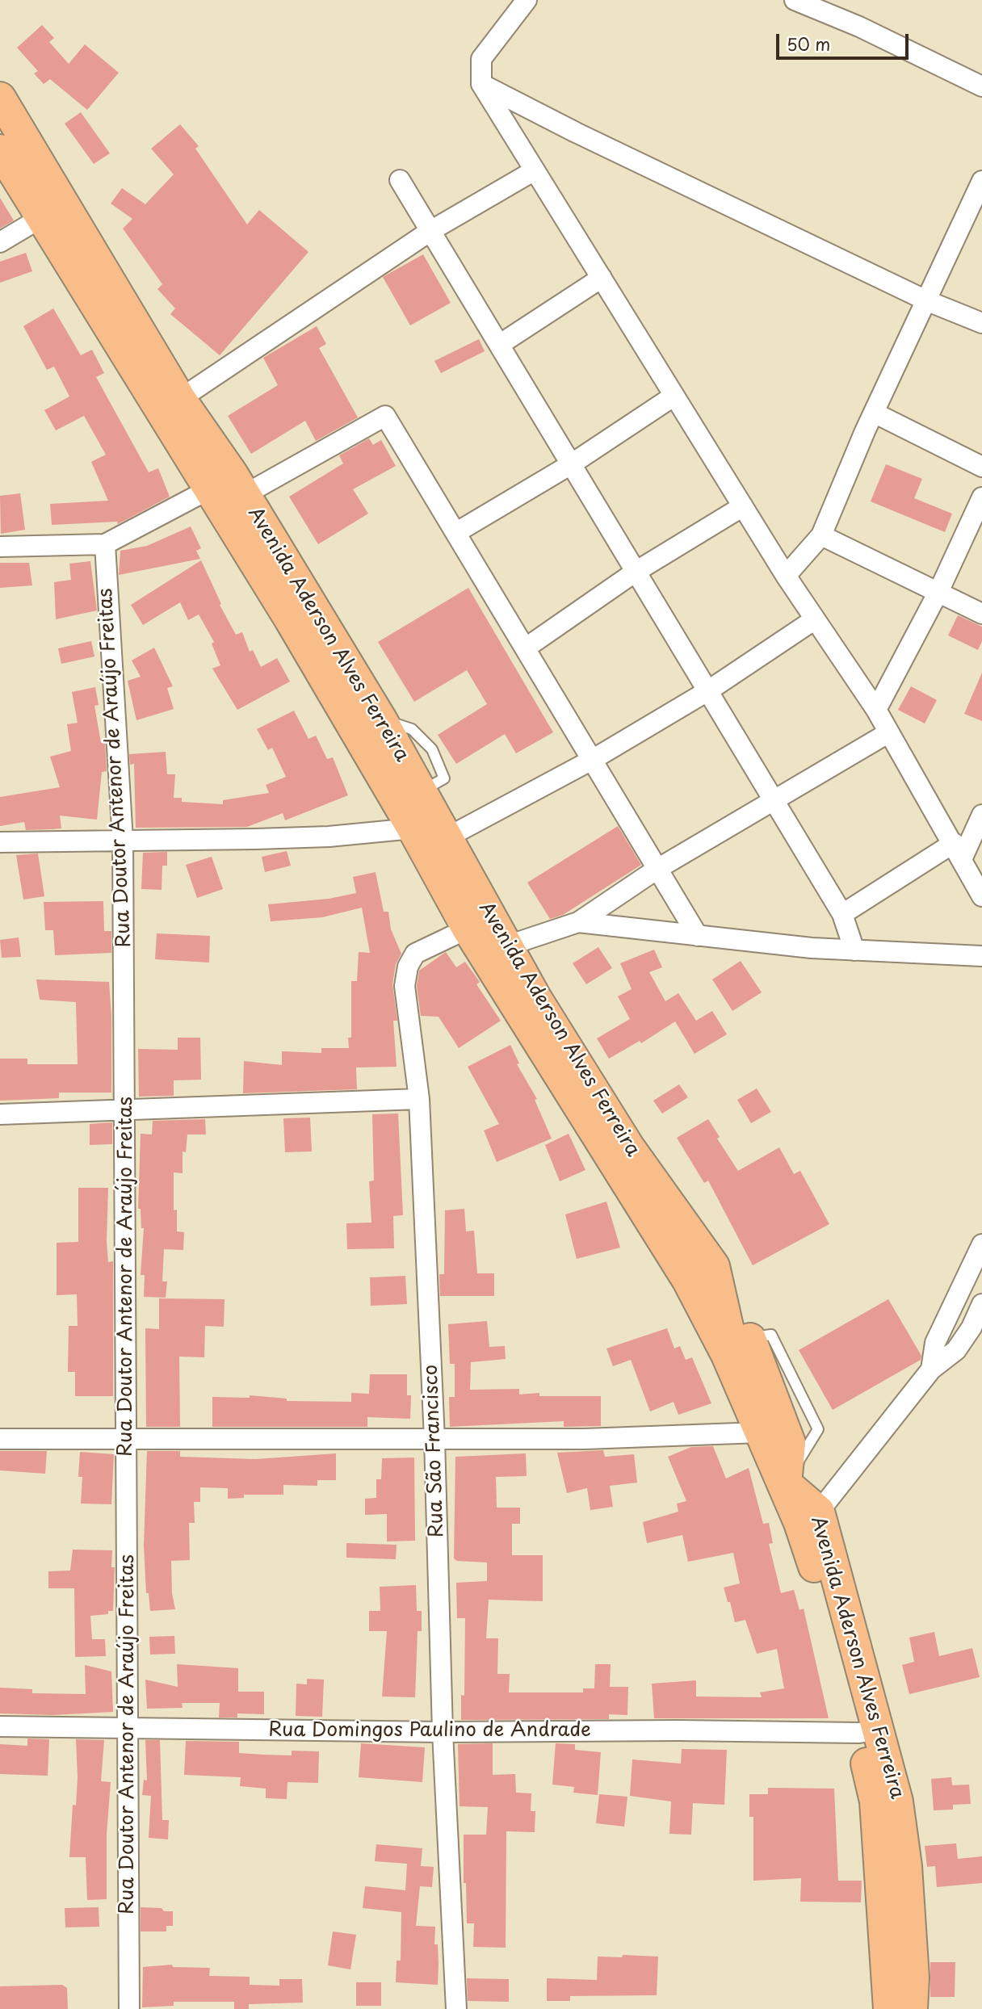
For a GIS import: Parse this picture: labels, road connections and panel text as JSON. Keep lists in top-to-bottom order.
{
  "streets": {
    "main road": ["Avenida Aderson Alves Ferreira"],
    "street": ["Rua Doutor Antenor de Araújo Freitas", "Rua São Francisco", "Rua Domingos Paulino de Andrade"]
  },
  "crossings": [
    ["Avenida Aderson Alves Ferreira", "Rua São Francisco"],
    ["Avenida Aderson Alves Ferreira", "Rua Domingos Paulino de Andrade"],
    ["Rua Doutor Antenor de Araújo Freitas", "Rua Domingos Paulino de Andrade"],
    ["Rua São Francisco", "Rua Domingos Paulino de Andrade"]
  ],
  "scale_bar": "50 m"
}
